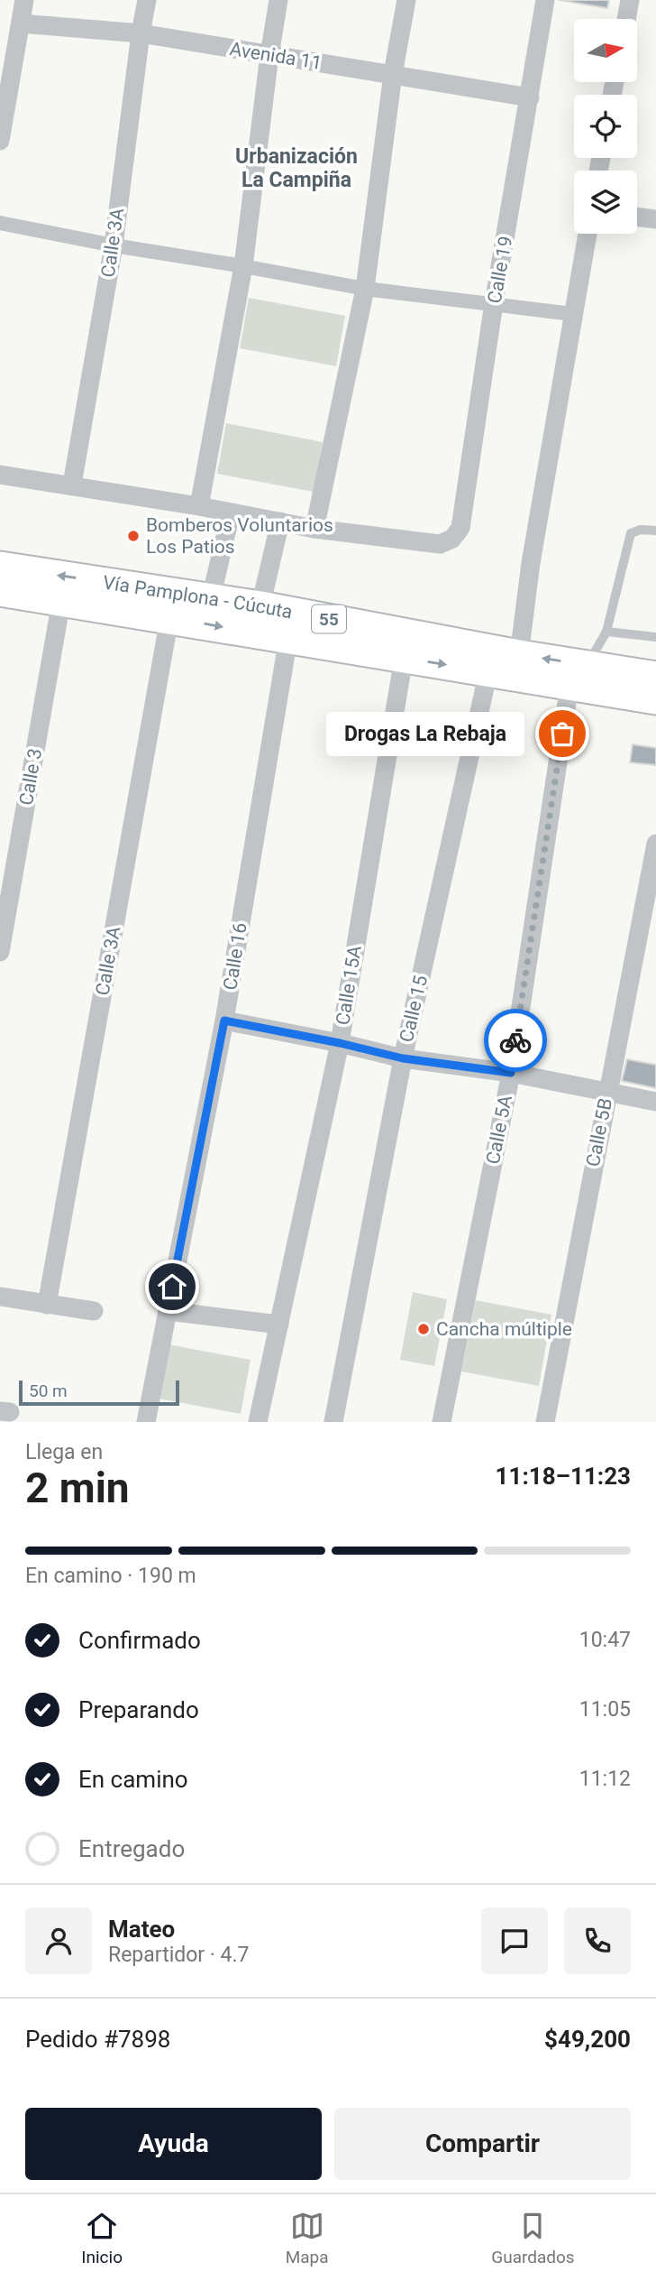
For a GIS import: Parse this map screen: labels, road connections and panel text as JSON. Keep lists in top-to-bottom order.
{
  "streets": {
    "highway": ["Vía Pamplona - Cúcuta", "55"],
    "street": [
      "Avenida 11",
      "Calle 3A",
      "Calle 19",
      "Calle 3",
      "Calle 16",
      "Calle 15A",
      "Calle 15",
      "Calle 5A",
      "Calle 5B"
    ]
  },
  "crossings": [
    ["Avenida 11", "Calle 3A"],
    ["Avenida 11", "Calle 19"],
    ["Calle 3A", "Vía Pamplona - Cúcuta"],
    ["Vía Pamplona - Cúcuta", "Calle 3"],
    ["Vía Pamplona - Cúcuta", "Calle 16"],
    ["Vía Pamplona - Cúcuta", "Calle 15A"],
    ["Vía Pamplona - Cúcuta", "Calle 15"],
    ["Vía Pamplona - Cúcuta", "Calle 5A"]
  ],
  "districts": ["Urbanización La Campiña"],
  "places": ["Bomberos Voluntarios Los Patios", "Drogas La Rebaja", "Cancha múltiple"],
  "scale_bar": "50 m",
  "north": "right",
  "page": {
    "bubble": "Drogas La Rebaja",
    "scale": "50 m",
    "heading": ["2 min", "Llega en", "11:18–11:23"],
    "panel": [
      "Mateo",
      "Repartidor · 4.7",
      "Pedido #7898",
      "$49,200"
    ],
    "bar": "En camino · 190 m",
    "list": [
      ["Confirmado", "10:47"],
      ["Preparando", "11:05"],
      ["En camino", "11:12"],
      "Entregado"
    ],
    "buttons": ["Ayuda", "Compartir"],
    "tabs": ["Inicio", "Mapa", "Guardados"]
  }
}
